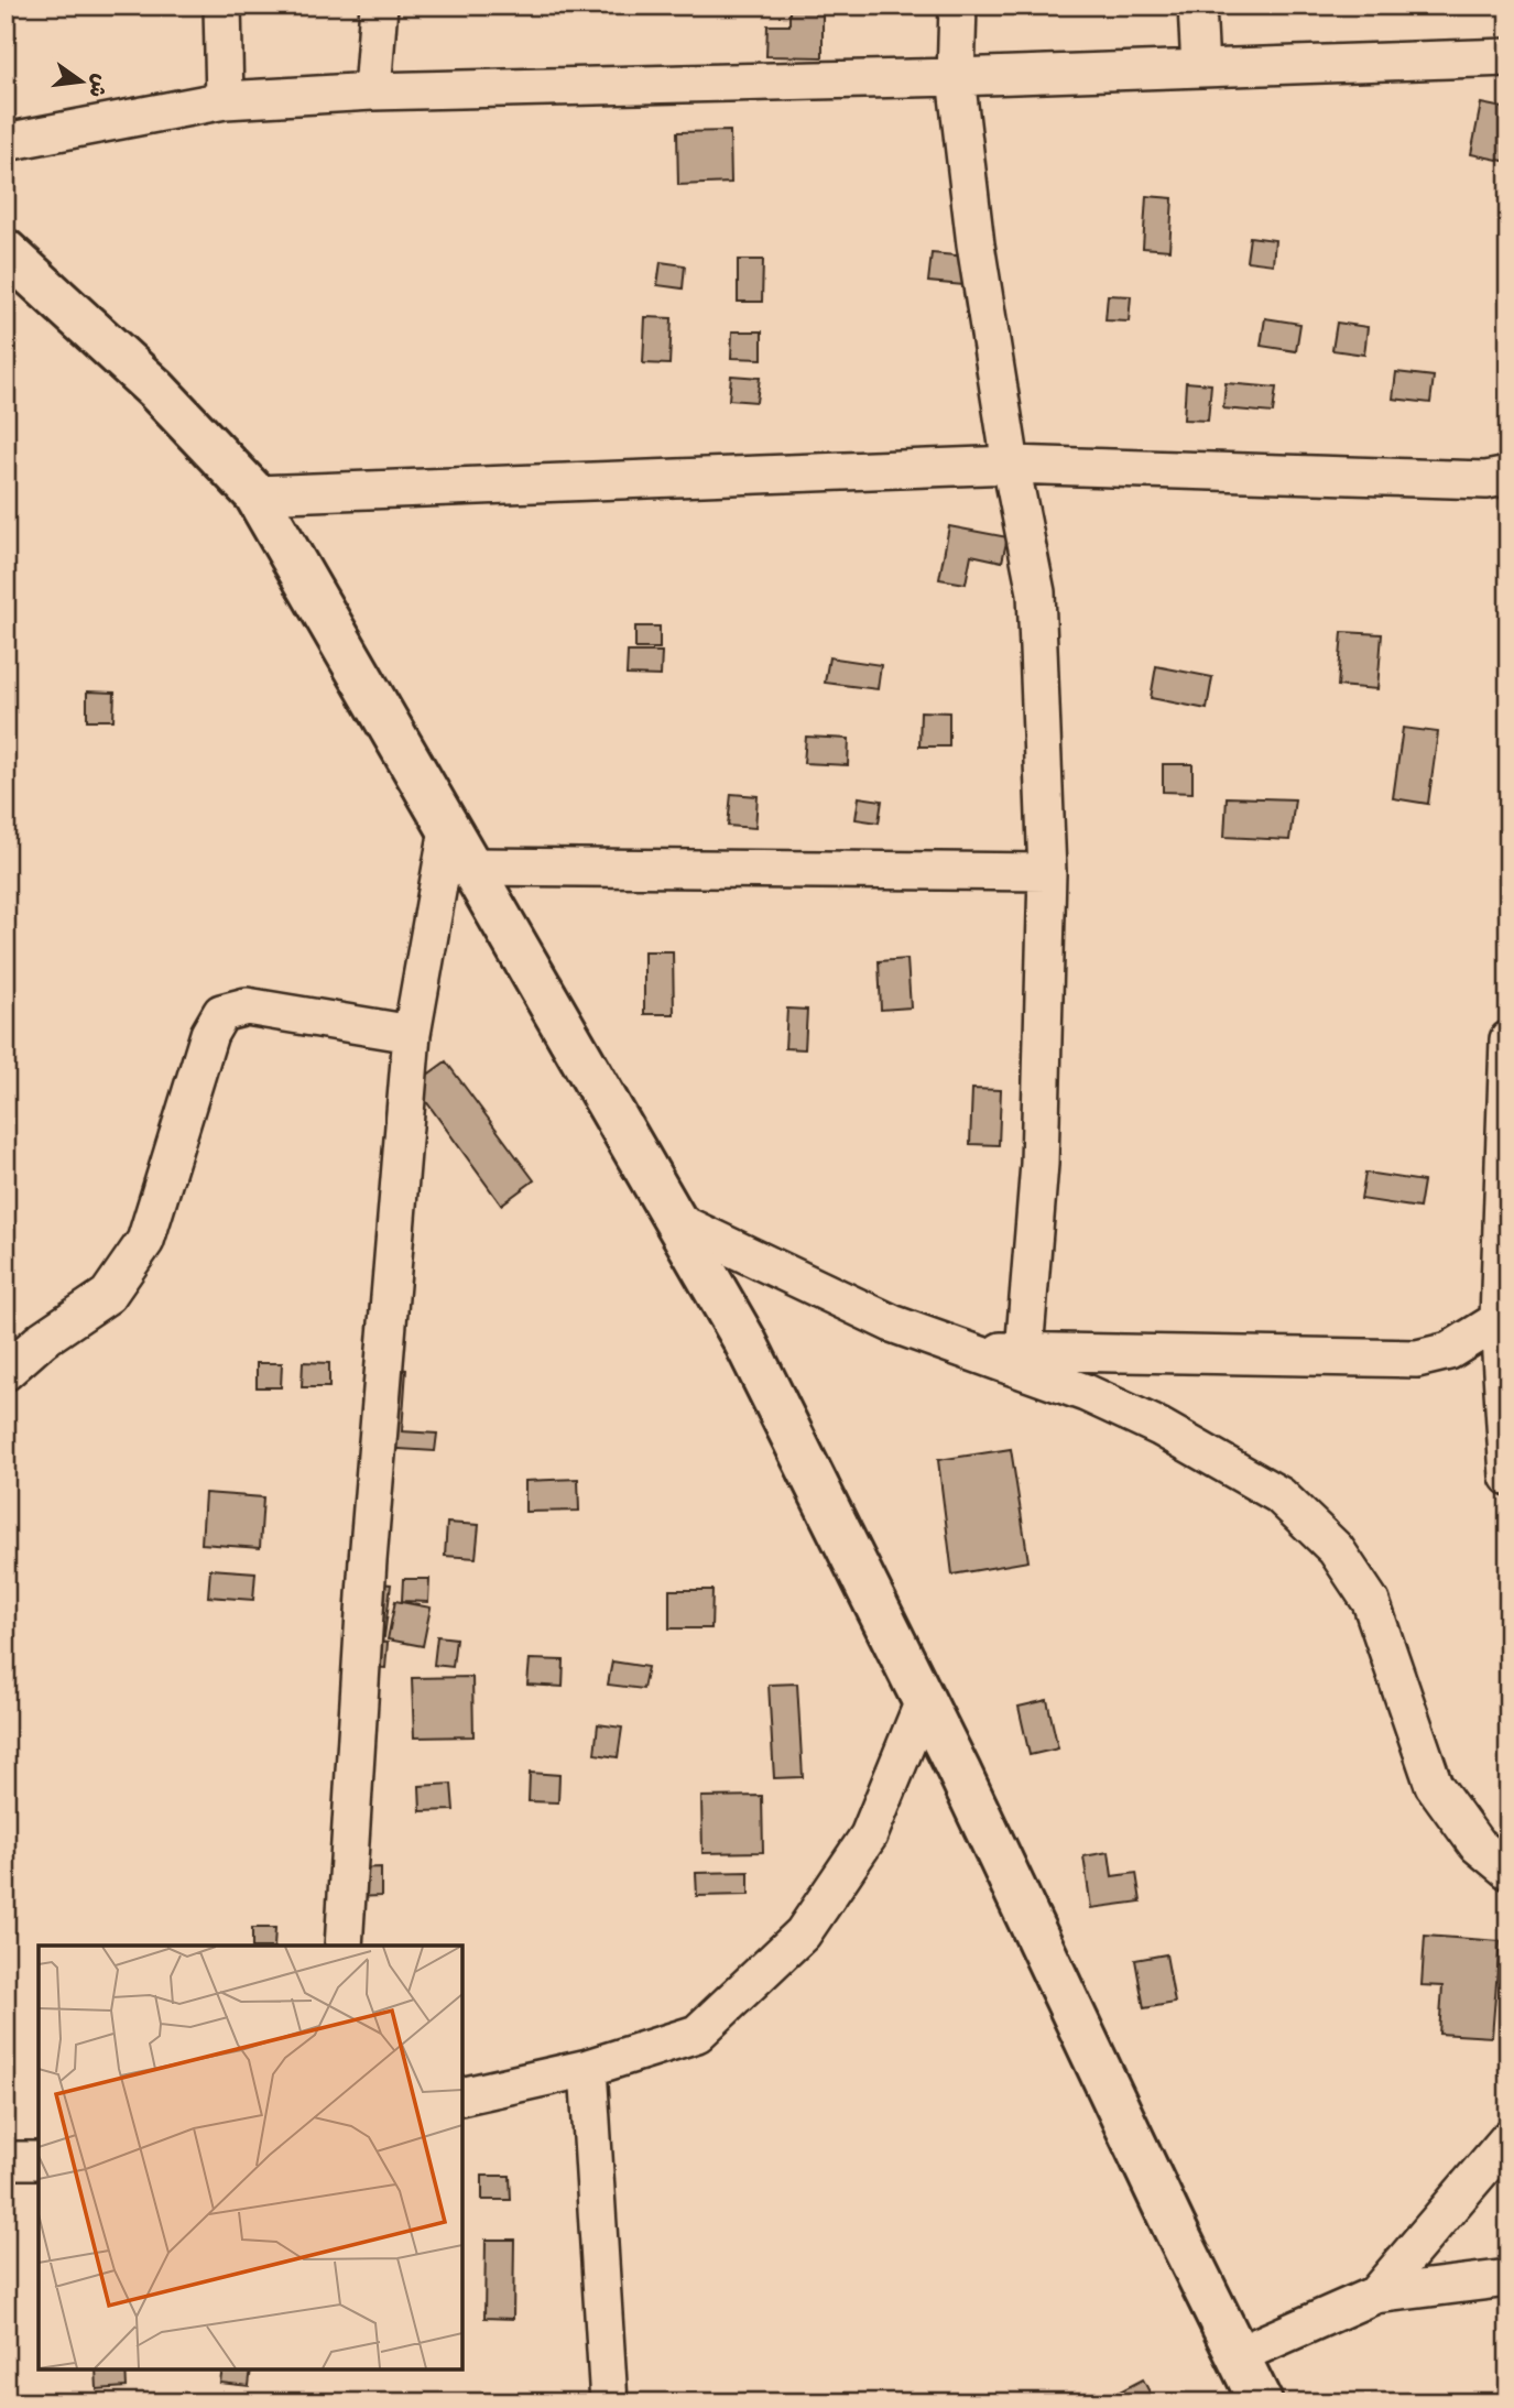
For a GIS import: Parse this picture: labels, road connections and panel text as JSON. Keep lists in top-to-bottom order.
{
  "north": "right"
}
